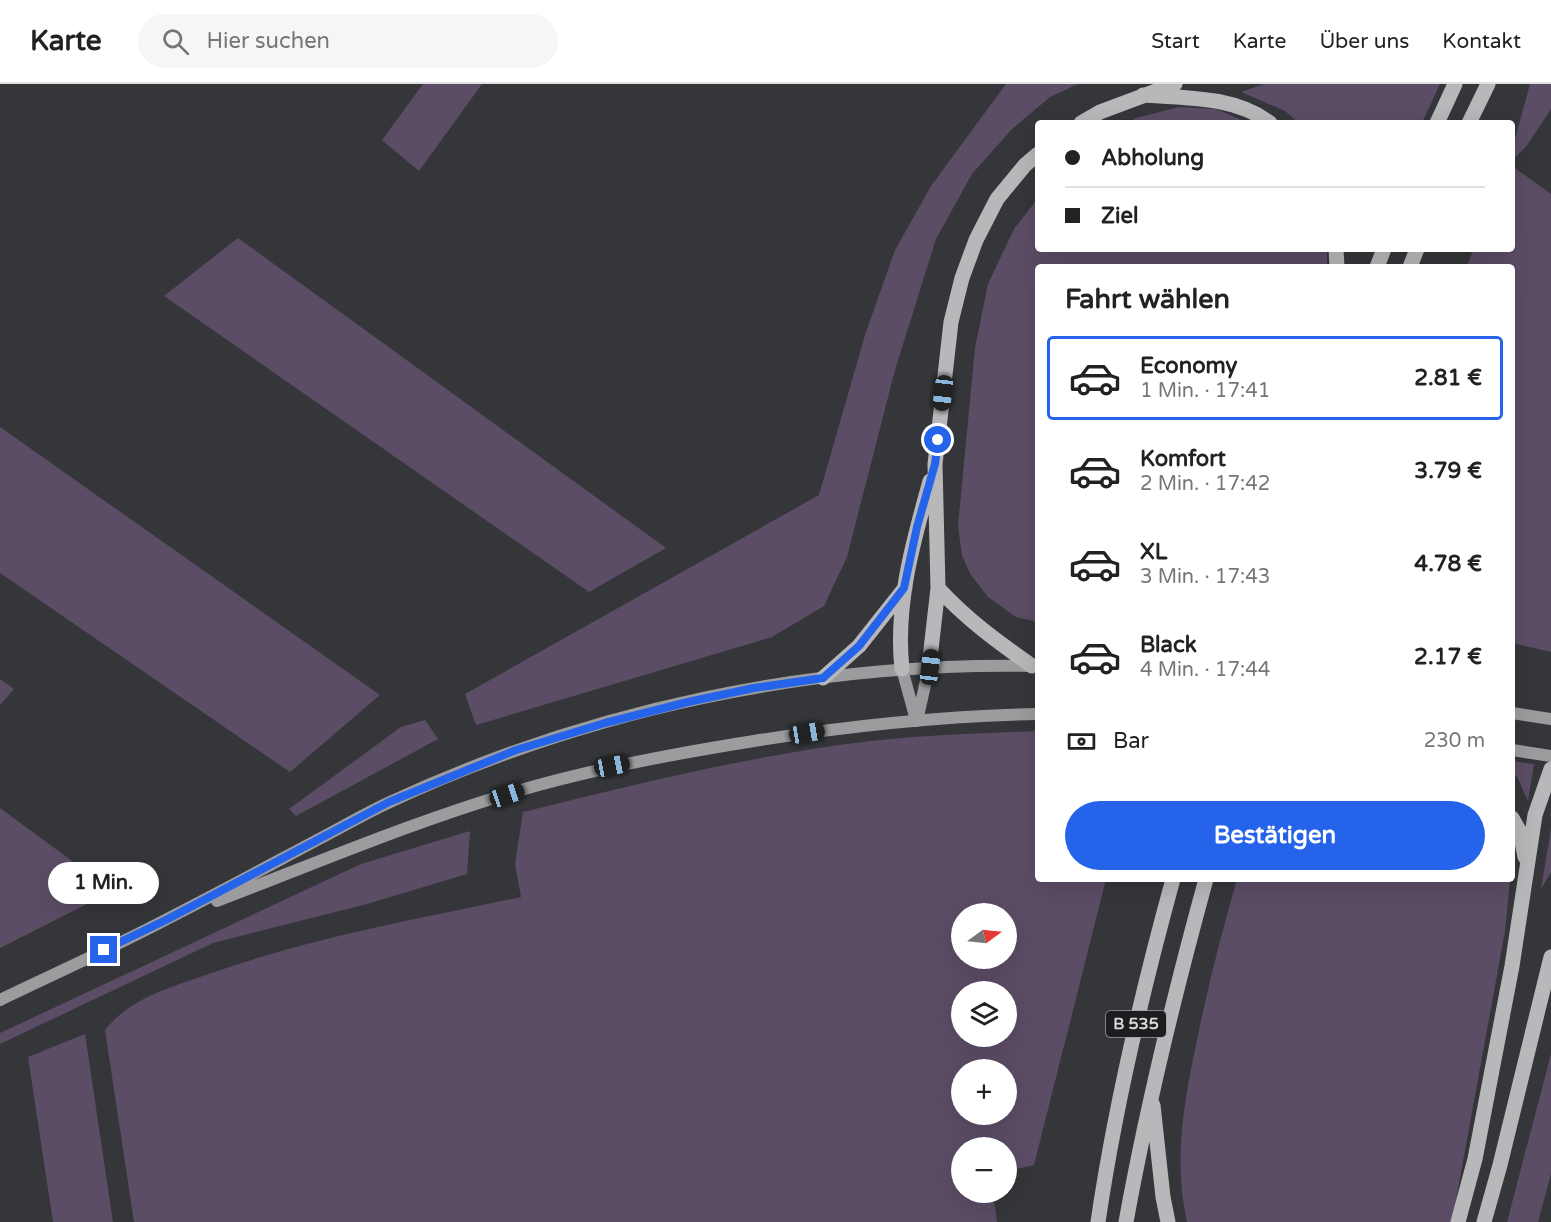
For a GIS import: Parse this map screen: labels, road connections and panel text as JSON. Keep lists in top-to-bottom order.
{
  "streets": {
    "main road": ["B 535"]
  },
  "north": "right",
  "page": {
    "header": "Karte",
    "search": "Hier suchen",
    "nav": [
      "Start",
      "Karte",
      "Über uns",
      "Kontakt"
    ],
    "banner": ["Abholung", "Ziel"],
    "heading": "Fahrt wählen",
    "list": [
      {
        "name": "Economy",
        "note": "1 Min. · 17:41",
        "value": "2.81 €"
      },
      {
        "name": "Komfort",
        "note": "2 Min. · 17:42",
        "value": "3.79 €"
      },
      {
        "name": "XL",
        "note": "3 Min. · 17:43",
        "value": "4.78 €"
      },
      {
        "name": "Black",
        "note": "4 Min. · 17:44",
        "value": "2.17 €"
      }
    ],
    "pay": ["Bar", "230 m"],
    "buttons": "Bestätigen",
    "bubble": "1 Min.",
    "map_buttons": ["+", "−"]
  }
}
